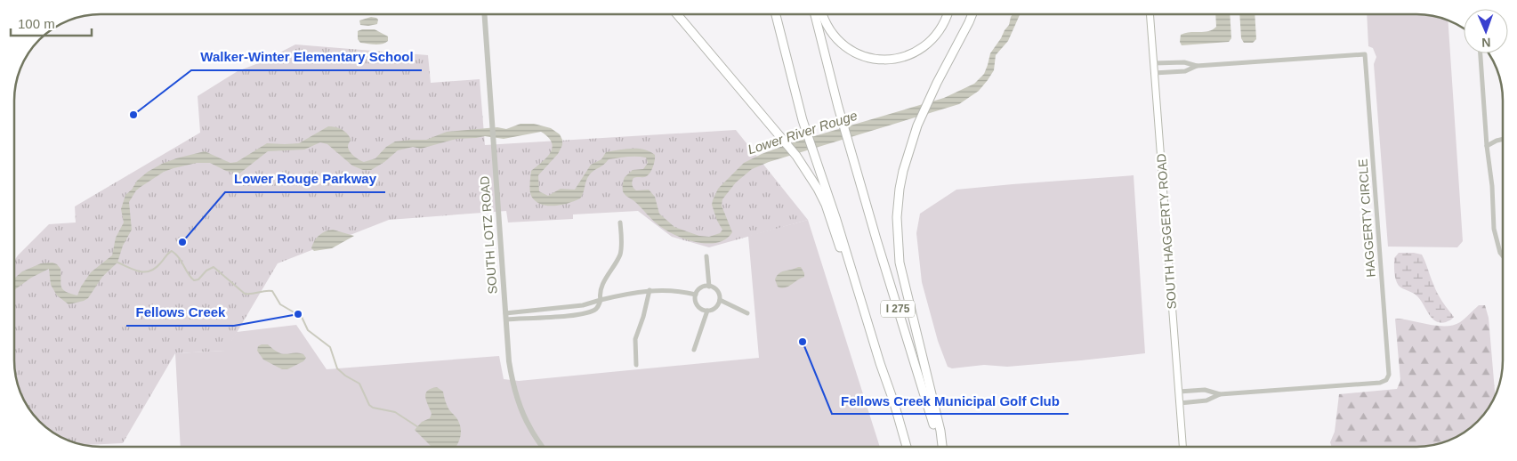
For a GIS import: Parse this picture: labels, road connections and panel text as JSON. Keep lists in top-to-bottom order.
{
  "streets": {
    "highway": ["I 275"],
    "main road": ["SOUTH HAGGERTY ROAD"],
    "street": ["HAGGERTY CIRCLE", "SOUTH LOTZ ROAD"]
  },
  "crossings": [
    ["HAGGERTY CIRCLE", "SOUTH HAGGERTY ROAD"]
  ],
  "water": ["Lower River Rouge"],
  "places": [
    "Walker-Winter Elementary School",
    "Lower Rouge Parkway",
    "Fellows Creek",
    "Fellows Creek Municipal Golf Club"
  ],
  "scale_bar": "100 m",
  "north": "bottom"
}
